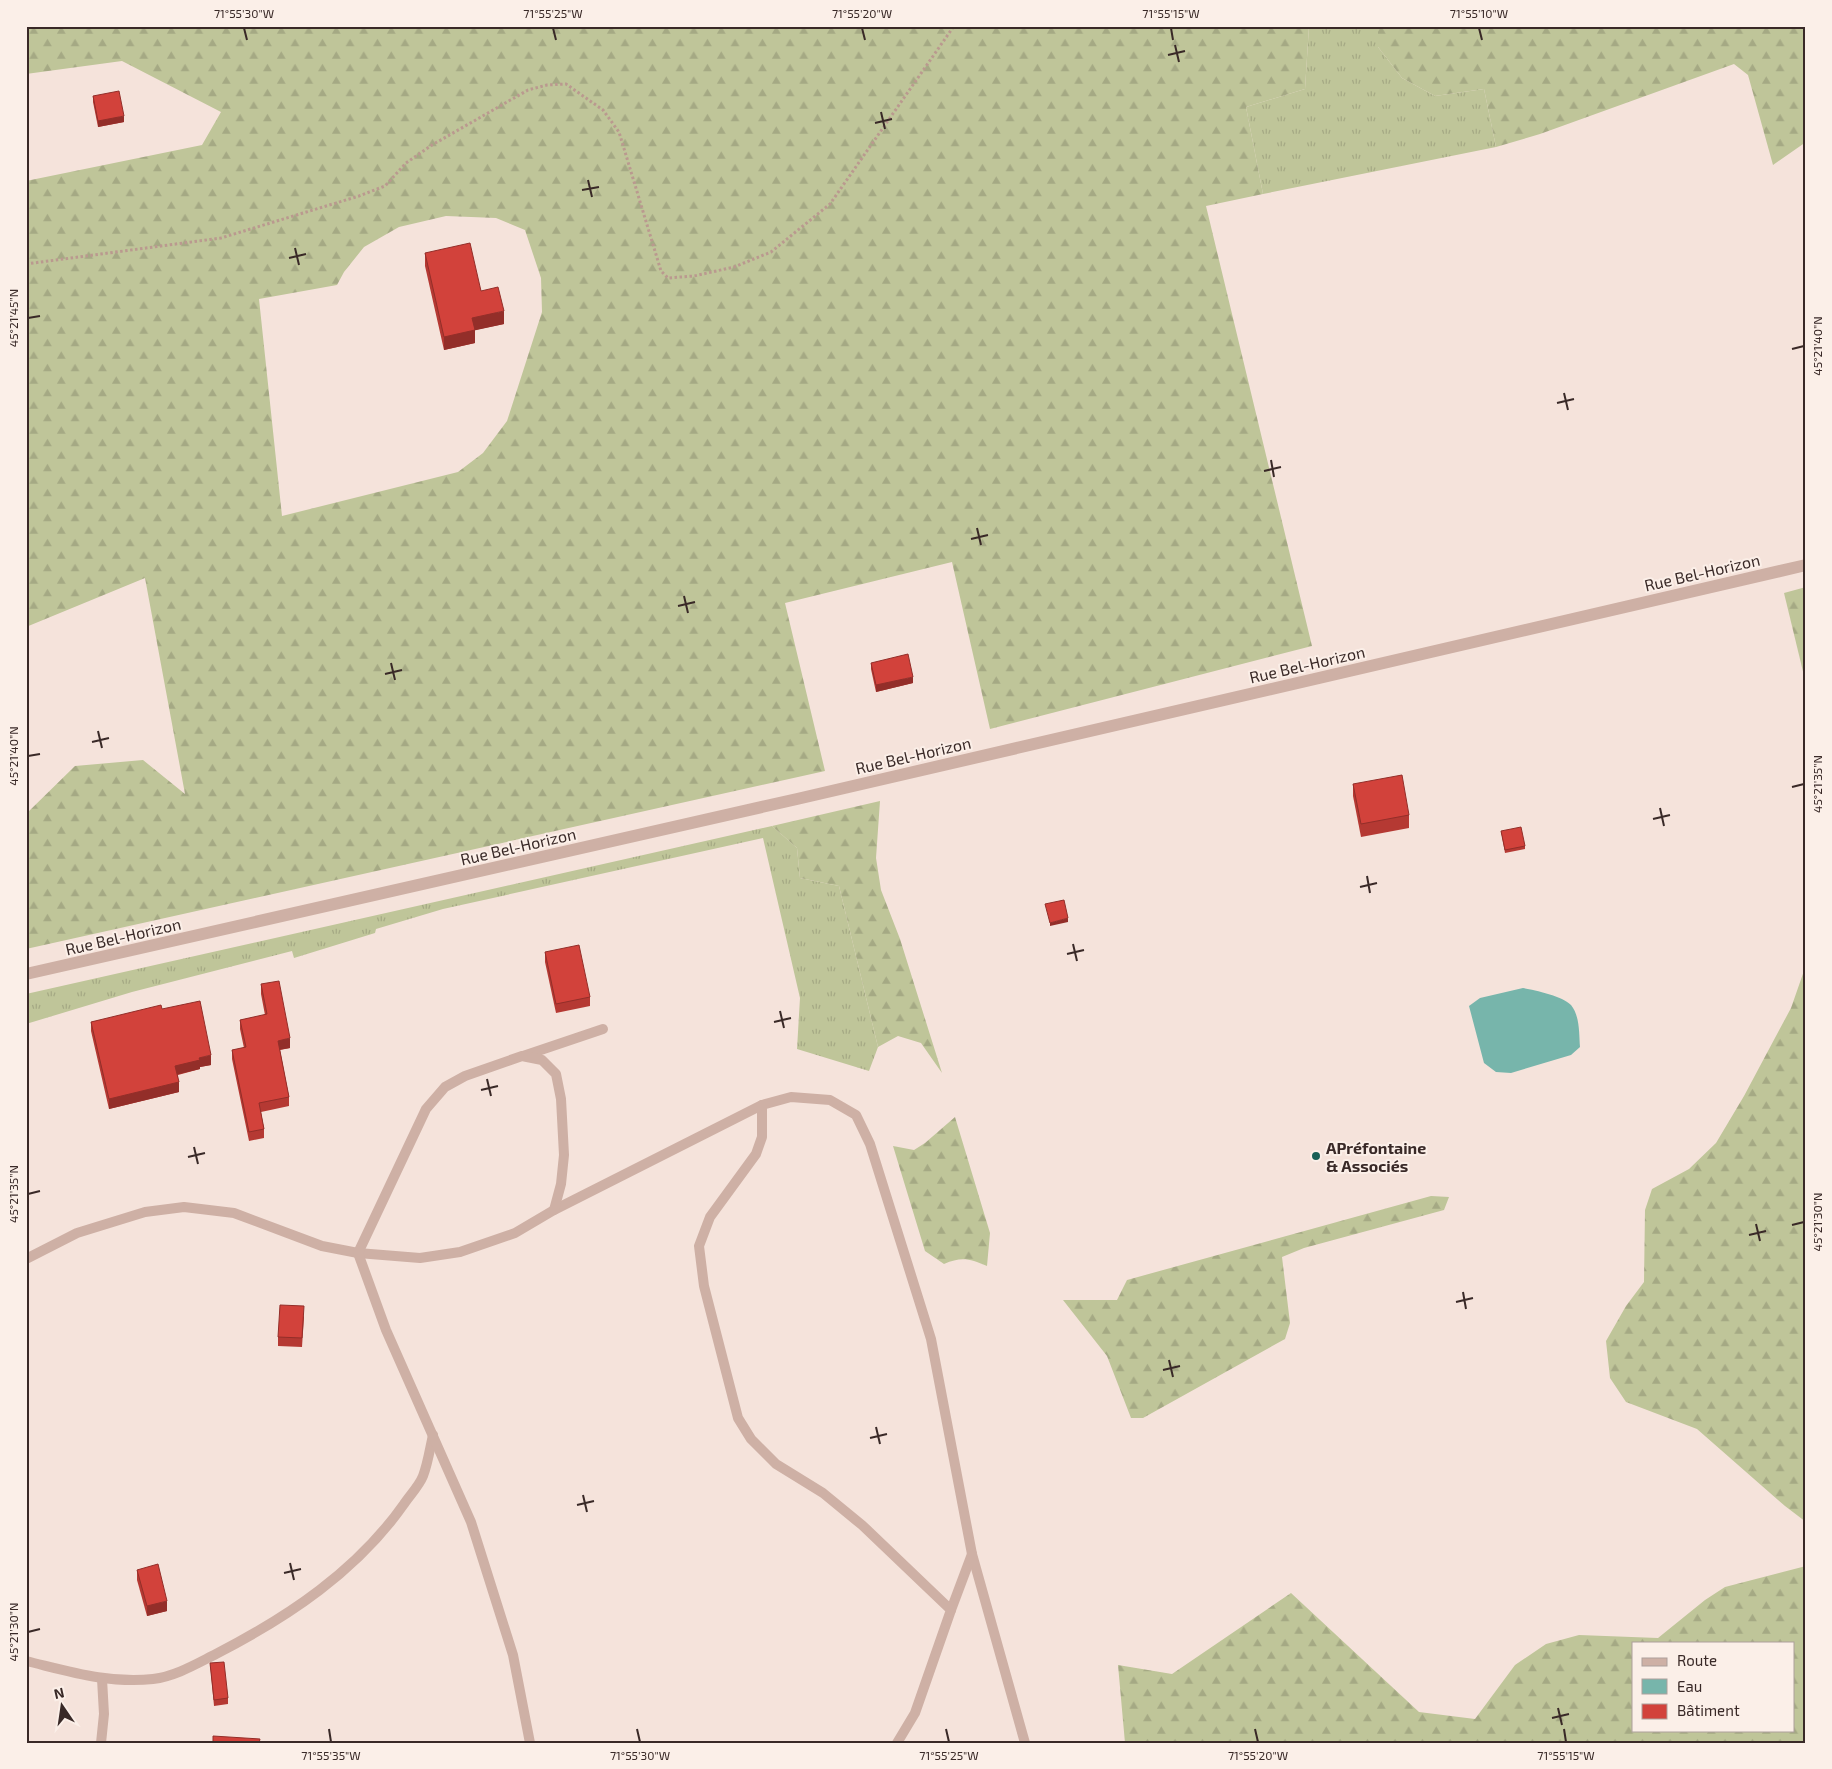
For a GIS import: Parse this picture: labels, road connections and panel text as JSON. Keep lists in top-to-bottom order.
{
  "streets": {
    "street": ["Rue Bel-Horizon"]
  },
  "places": ["APréfontaine & Associés"],
  "legend": ["Route", "Eau", "Bâtiment"],
  "north": "top",
  "coordinates": [
    "71°55'30\"W",
    "71°55'25\"W",
    "71°55'20\"W",
    "71°55'15\"W",
    "71°55'10\"W",
    "45°21'45\"N",
    "45°21'40\"N",
    "45°21'35\"N",
    "45°21'30\"N",
    "71°55'35\"W"
  ]
}
